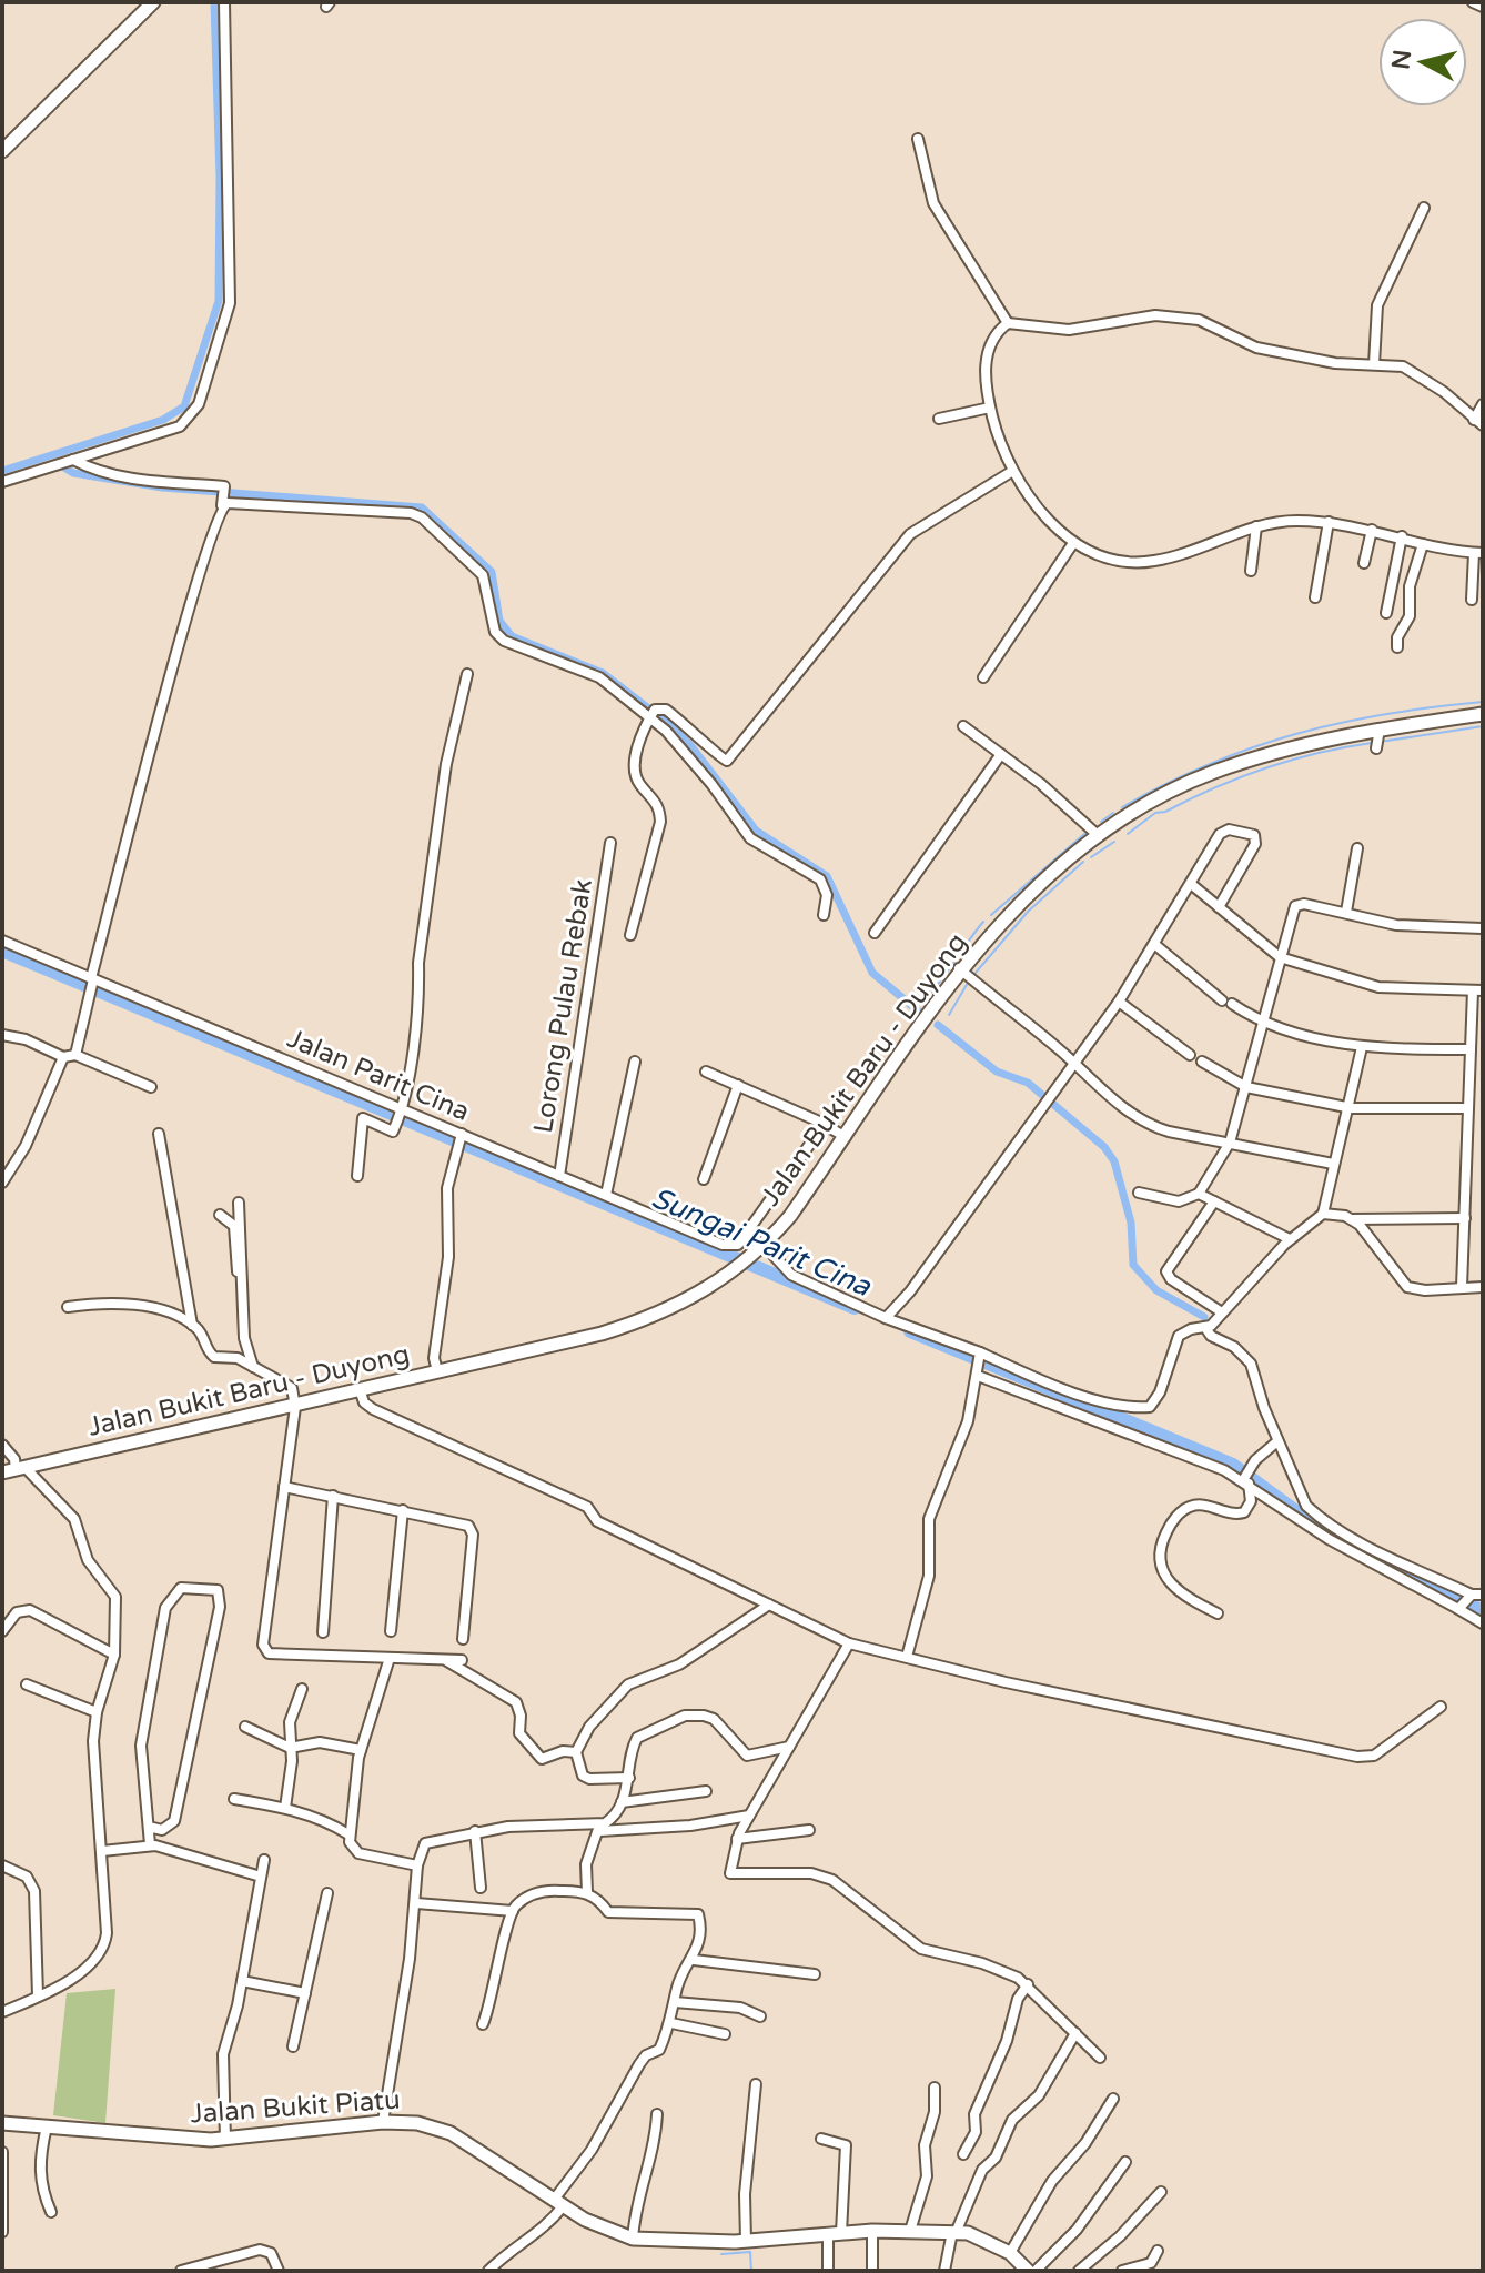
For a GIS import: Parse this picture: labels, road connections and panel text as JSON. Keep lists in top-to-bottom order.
{
  "streets": {
    "main road": ["Jalan Bukit Baru - Duyong", "Jalan Bukit Piatu"],
    "street": ["Lorong Pulau Rebak", "Jalan Parit Cina"]
  },
  "crossings": [
    ["Lorong Pulau Rebak", "Jalan Parit Cina"]
  ],
  "water": ["Sungai Parit Cina"],
  "north": "left"
}
